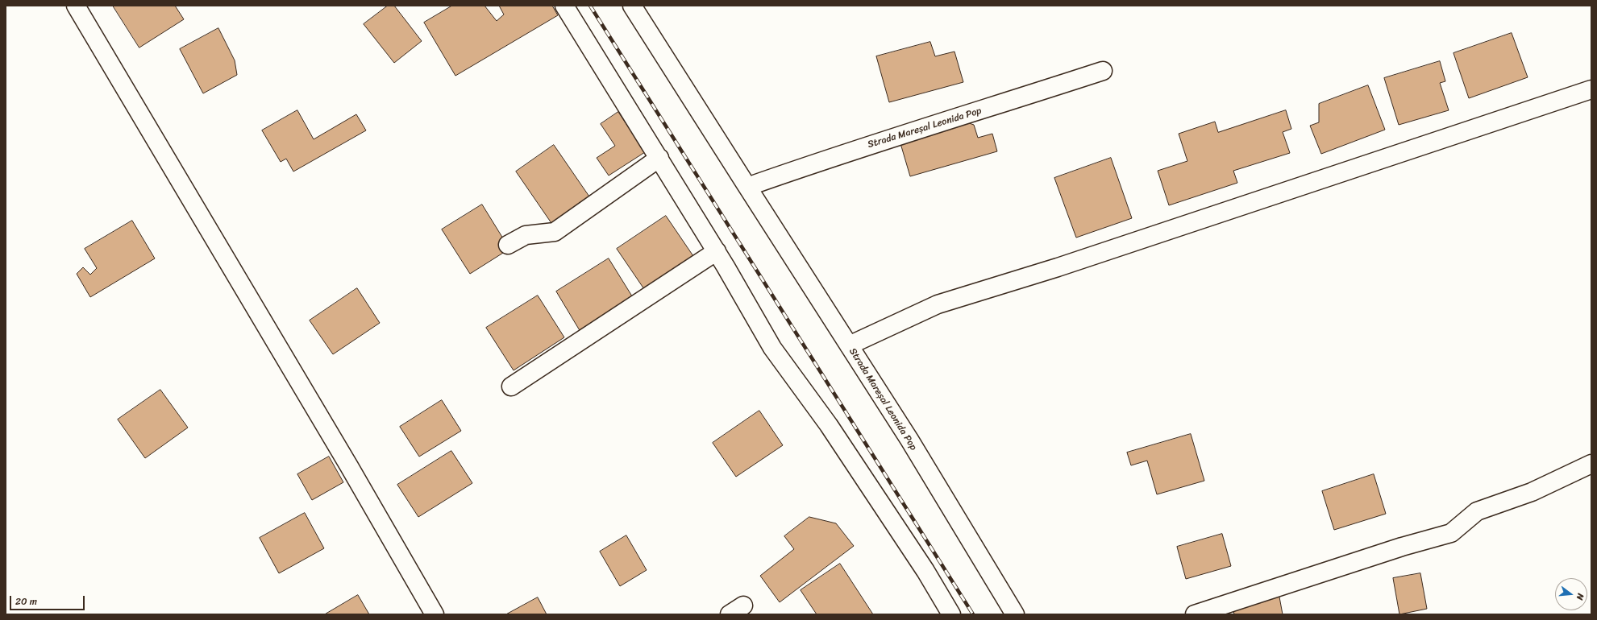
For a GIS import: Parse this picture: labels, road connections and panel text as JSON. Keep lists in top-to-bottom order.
{
  "streets": {
    "street": ["Strada Mareșal Leonida Pop"]
  },
  "scale_bar": "20 m",
  "north": "right"
}
